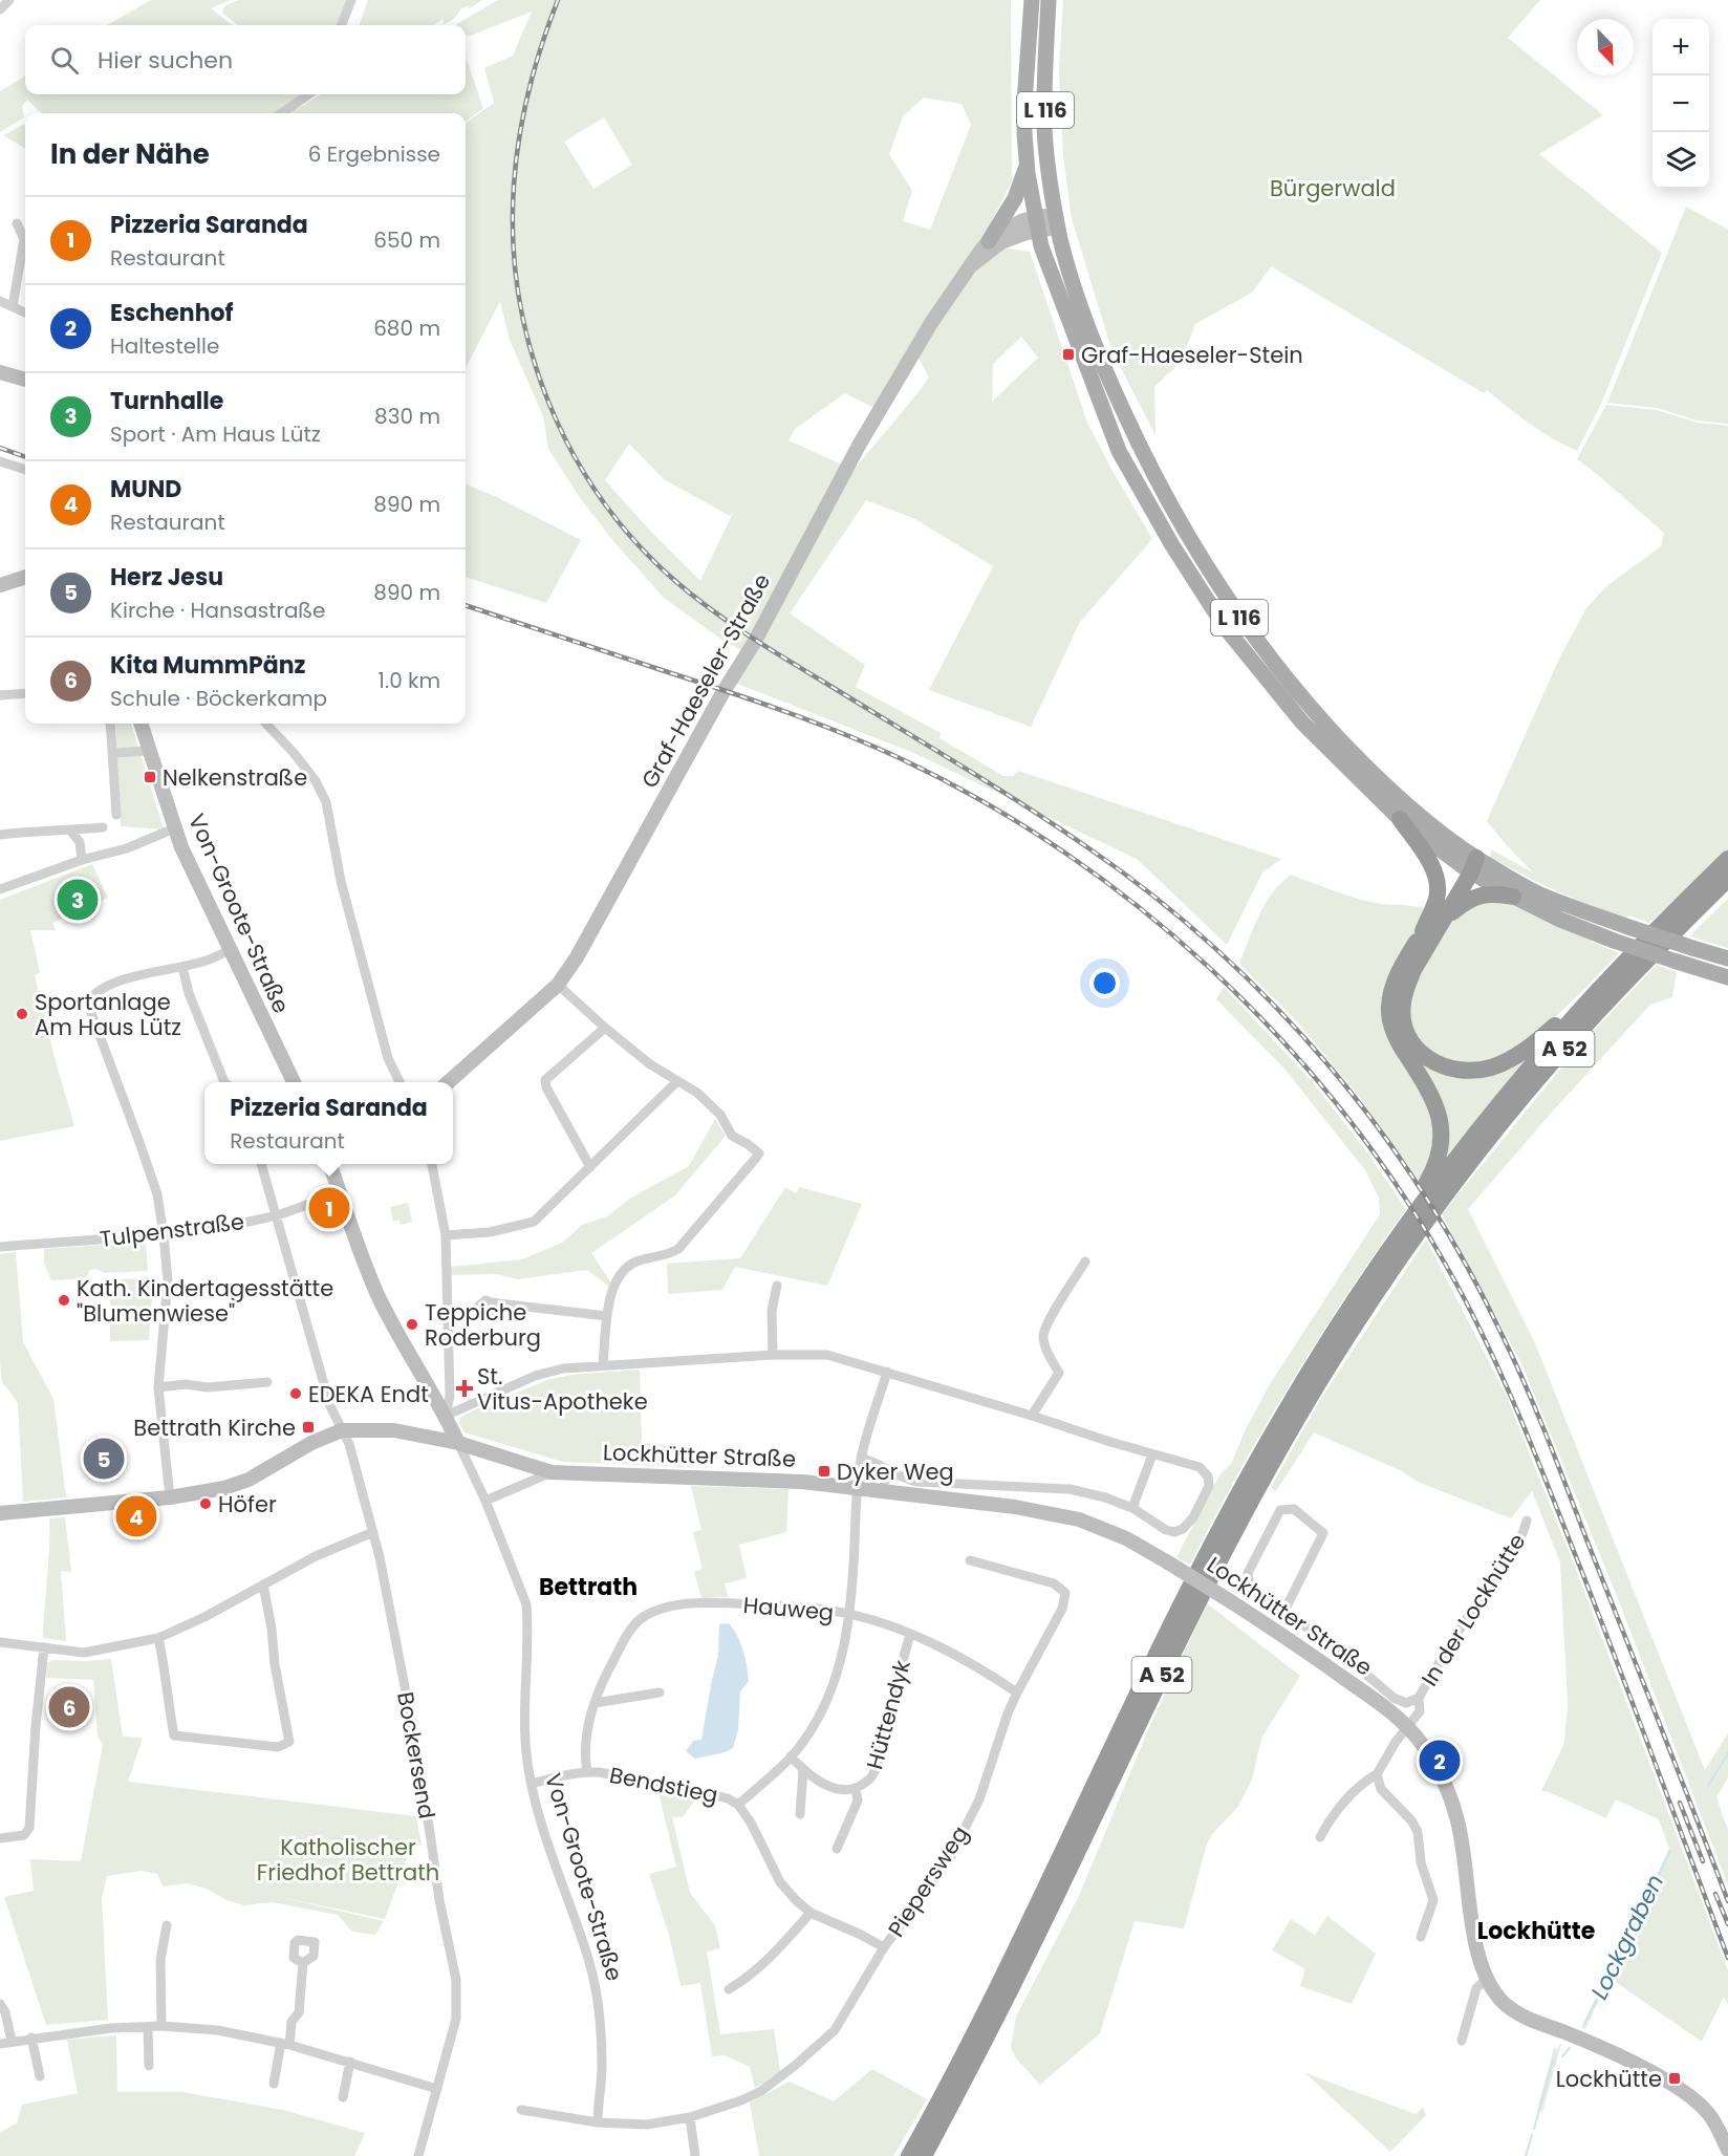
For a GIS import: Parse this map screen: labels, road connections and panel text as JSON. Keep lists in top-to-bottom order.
{
  "streets": {
    "highway": ["A 52"],
    "main road": ["L 116"],
    "street": [
      "Graf-Haeseler-Straße",
      "Von-Groote-Straße",
      "Tulpenstraße",
      "Lockhütter Straße",
      "Hauweg",
      "In der Lockhütte",
      "Hüttendyk",
      "Bockersend",
      "Bendstieg",
      "Piepersweg"
    ]
  },
  "crossings": [
    ["L 116", "Graf-Haeseler-Straße"],
    ["Von-Groote-Straße", "Tulpenstraße"],
    ["Von-Groote-Straße", "Lockhütter Straße"],
    ["Von-Groote-Straße", "Bendstieg"],
    ["Von-Groote-Straße", "Piepersweg"],
    ["Tulpenstraße", "Bockersend"],
    ["Lockhütter Straße", "In der Lockhütte"],
    ["Lockhütter Straße", "Bockersend"],
    ["Hauweg", "Hüttendyk"],
    ["Hauweg", "Bendstieg"],
    ["Hauweg", "Piepersweg"],
    ["Bendstieg", "Piepersweg"]
  ],
  "districts": ["Bettrath", "Lockhütte"],
  "water": ["Lockgraben"],
  "parks": ["Bürgerwald", "Katholischer Friedhof Bettrath"],
  "places": {
    "transit": [
      "Graf-Haeseler-Stein",
      "Nelkenstraße",
      "Bettrath Kirche",
      "Dyker Weg",
      "Lockhütte"
    ],
    "other": [
      "Sportanlage Am Haus Lütz",
      "Kath. Kindertagesstätte \"Blumenwiese\"",
      "Teppiche Roderburg",
      "EDEKA Endt",
      "Höfer"
    ],
    "health": ["St. Vitus-Apotheke"]
  },
  "north": "bottom right",
  "page": {
    "map_buttons": ["+", "−"],
    "search": "Hier suchen",
    "heading": ["In der Nähe", "6 Ergebnisse"],
    "list": [
      {
        "mark": "1",
        "name": "Pizzeria Saranda",
        "note": "Restaurant",
        "value": "650 m"
      },
      {
        "mark": "2",
        "name": "Eschenhof",
        "note": "Haltestelle",
        "value": "680 m"
      },
      {
        "mark": "3",
        "name": "Turnhalle",
        "note": "Sport · Am Haus Lütz",
        "value": "830 m"
      },
      {
        "mark": "4",
        "name": "MUND",
        "note": "Restaurant",
        "value": "890 m"
      },
      {
        "mark": "5",
        "name": "Herz Jesu",
        "note": "Kirche · Hansastraße",
        "value": "890 m"
      },
      {
        "mark": "6",
        "name": "Kita MummPänz",
        "note": "Schule · Böckerkamp",
        "value": "1.0 km"
      }
    ],
    "pins": [
      "3",
      "1",
      "5",
      "4",
      "6",
      "2"
    ],
    "popup": ["Pizzeria Saranda", "Restaurant"]
  }
}
